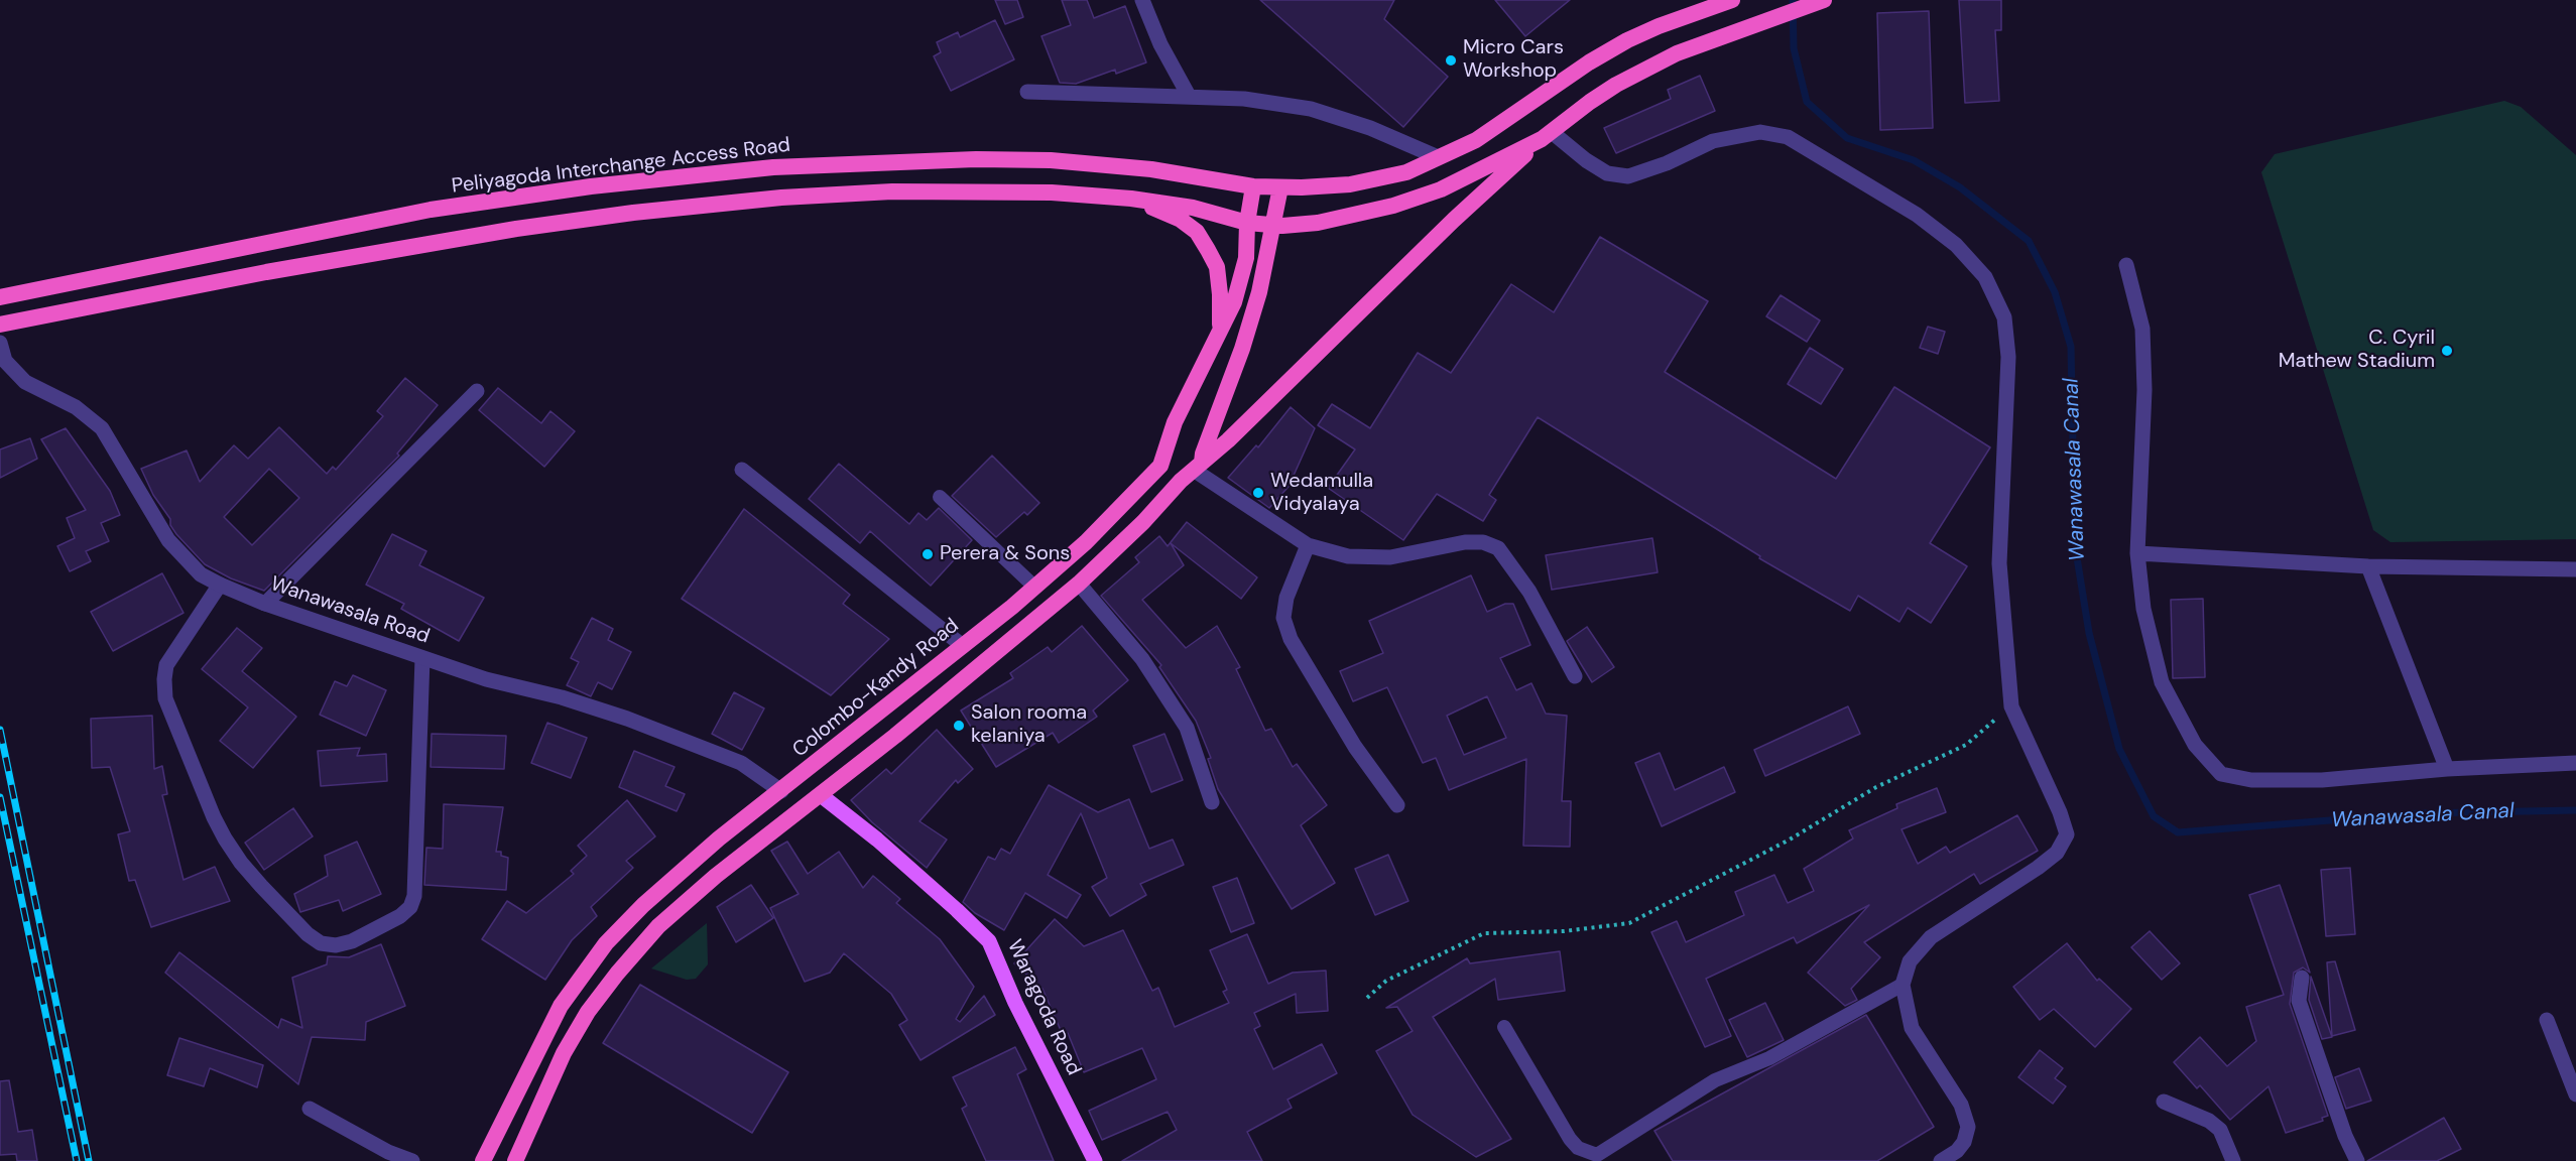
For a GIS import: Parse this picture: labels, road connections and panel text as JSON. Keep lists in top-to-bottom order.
{
  "streets": {
    "highway": ["Peliyagoda Interchange Access Road", "Colombo-Kandy Road"],
    "main road": ["Waragoda Road"],
    "street": ["Wanawasala Road"]
  },
  "crossings": [
    ["Peliyagoda Interchange Access Road", "Colombo-Kandy Road"],
    ["Wanawasala Road", "Colombo-Kandy Road"]
  ],
  "water": ["Wanawasala Canal"],
  "places": [
    "Micro Cars Workshop",
    "C. Cyril Mathew Stadium",
    "Wedamulla Vidyalaya",
    "Perera & Sons",
    "Salon rooma kelaniya"
  ]
}
